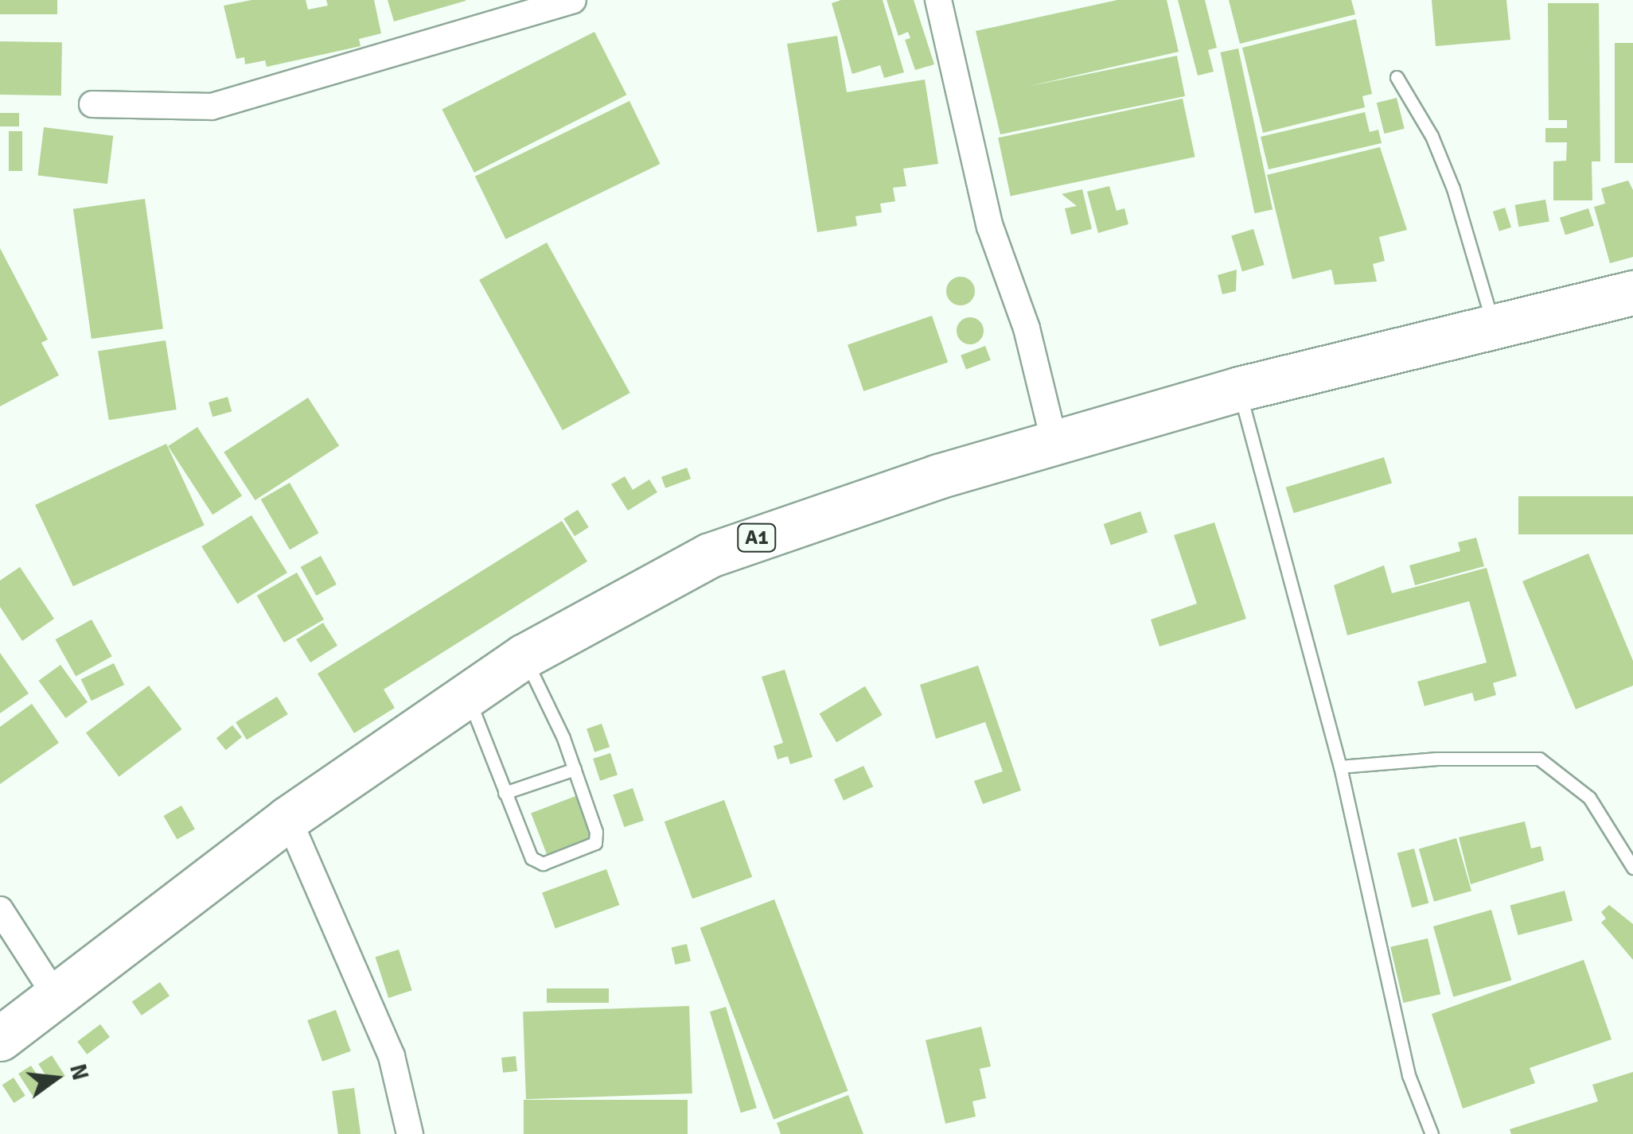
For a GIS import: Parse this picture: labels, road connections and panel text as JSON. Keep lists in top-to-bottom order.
{
  "streets": {
    "highway": ["A1"]
  },
  "north": "right"
}
